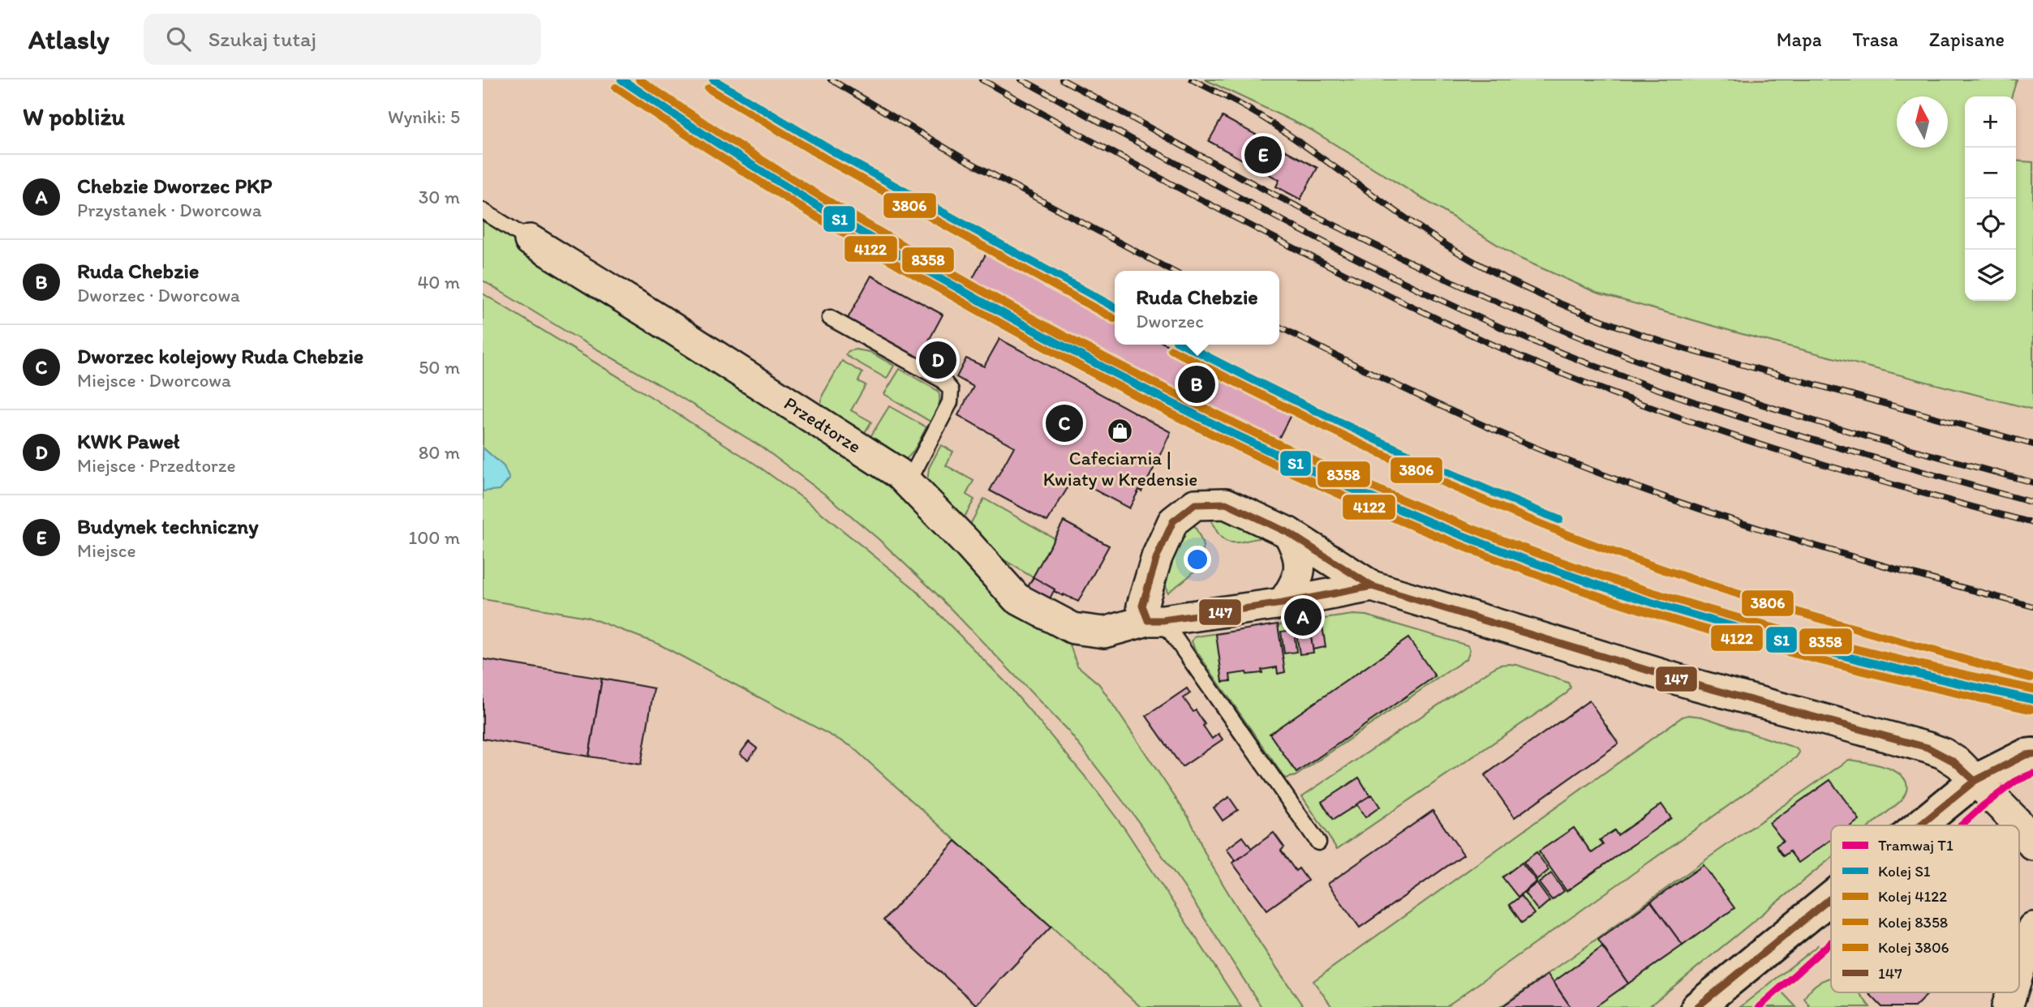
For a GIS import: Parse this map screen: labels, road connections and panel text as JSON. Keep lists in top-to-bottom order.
{
  "streets": {
    "street": ["Przedtorze"]
  },
  "places": {
    "shop": ["Cafeciarnia | Kwiaty w Kredensie"]
  },
  "lines": [
    "rail line S1",
    "rail line 8358",
    "rail line 4122",
    "rail line 3806",
    "transit line 147",
    "tram line T1"
  ],
  "legend": [
    "Tramwaj T1",
    "Kolej S1",
    "Kolej 4122",
    "Kolej 8358",
    "Kolej 3806",
    "147"
  ],
  "north": "top",
  "page": {
    "header": "Atlasly",
    "search": "Szukaj tutaj",
    "nav": ["Mapa", "Trasa", "Zapisane"],
    "heading": ["W pobliżu", "Wyniki: 5"],
    "map_buttons": ["+", "−"],
    "pins": [
      "E",
      "D",
      "B",
      "C",
      "A"
    ],
    "list": [
      {
        "mark": "A",
        "name": "Chebzie Dworzec PKP",
        "note": "Przystanek · Dworcowa",
        "value": "30 m"
      },
      {
        "mark": "B",
        "name": "Ruda Chebzie",
        "note": "Dworzec · Dworcowa",
        "value": "40 m"
      },
      {
        "mark": "C",
        "name": "Dworzec kolejowy Ruda Chebzie",
        "note": "Miejsce · Dworcowa",
        "value": "50 m"
      },
      {
        "mark": "D",
        "name": "KWK Paweł",
        "note": "Miejsce · Przedtorze",
        "value": "80 m"
      },
      {
        "mark": "E",
        "name": "Budynek techniczny",
        "note": "Miejsce",
        "value": "100 m"
      }
    ],
    "popup": ["Ruda Chebzie", "Dworzec"]
  }
}
